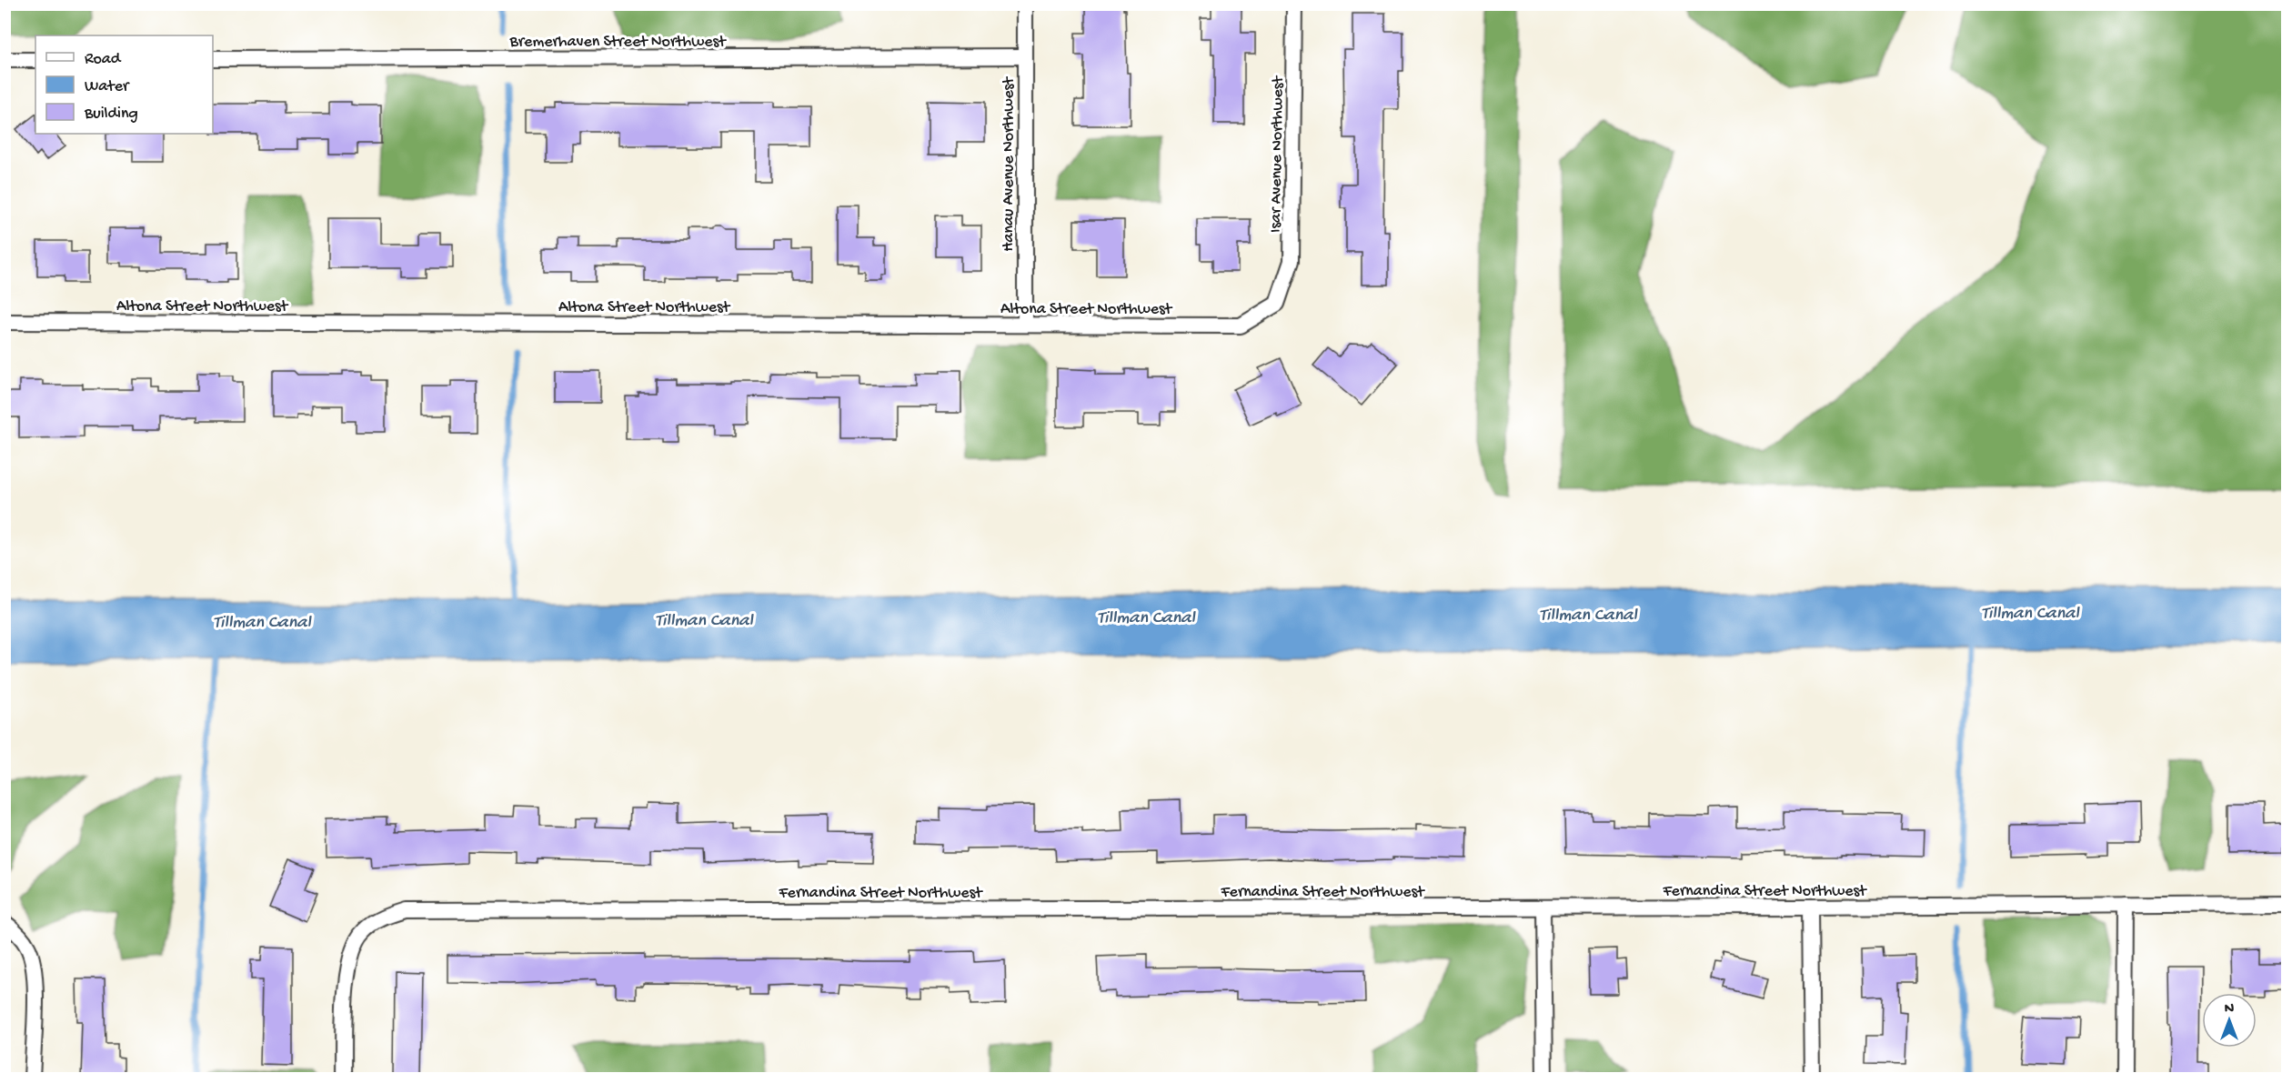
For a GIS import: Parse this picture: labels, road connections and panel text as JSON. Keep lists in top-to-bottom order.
{
  "streets": {
    "street": [
      "Bremerhaven Street Northwest",
      "Isar Avenue Northwest",
      "Hanau Avenue Northwest",
      "Altona Street Northwest",
      "Fernandina Street Northwest"
    ]
  },
  "crossings": [
    ["Bremerhaven Street Northwest", "Hanau Avenue Northwest"],
    ["Isar Avenue Northwest", "Altona Street Northwest"],
    ["Hanau Avenue Northwest", "Altona Street Northwest"]
  ],
  "water": ["Tillman Canal"],
  "legend": ["Road", "Water", "Building"],
  "north": "top"
}
